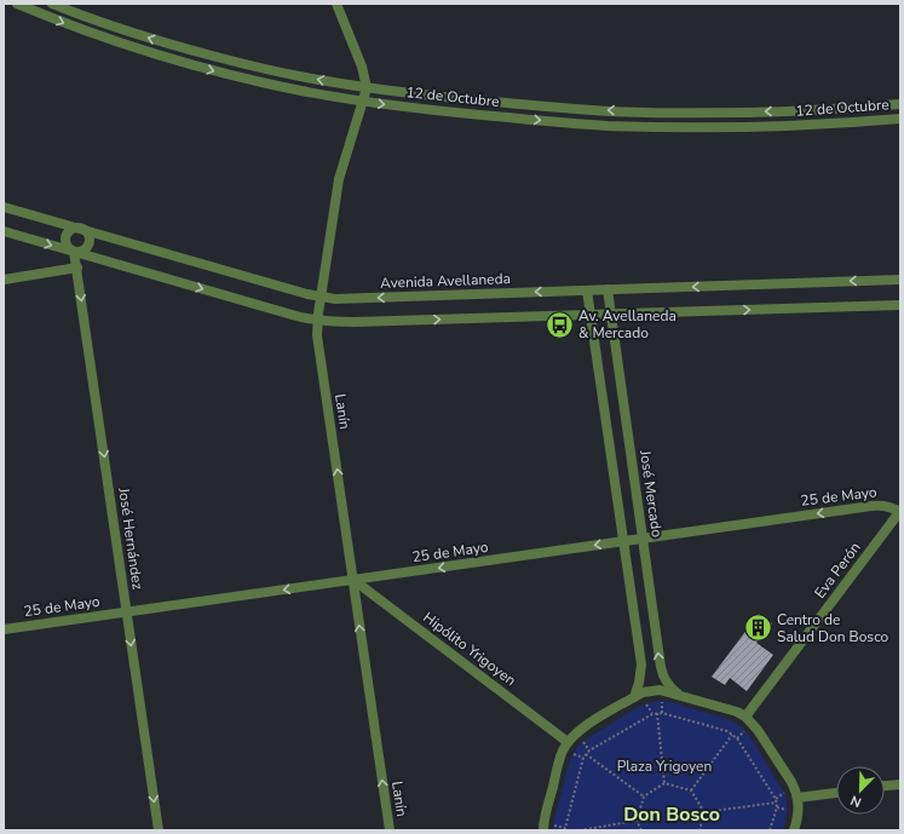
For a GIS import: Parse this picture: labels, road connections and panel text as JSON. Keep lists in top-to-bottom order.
{
  "streets": {
    "street": [
      "12 de Octubre",
      "Avenida Avellaneda",
      "Lanín",
      "José Mercado",
      "25 de Mayo",
      "José Hernández",
      "Eva Perón",
      "Hipólito Yrigoyen"
    ]
  },
  "crossings": [
    ["12 de Octubre", "Lanín"],
    ["Avenida Avellaneda", "Lanín"],
    ["Avenida Avellaneda", "José Mercado"],
    ["Avenida Avellaneda", "José Hernández"],
    ["Lanín", "25 de Mayo"],
    ["Lanín", "Hipólito Yrigoyen"],
    ["José Mercado", "25 de Mayo"],
    ["25 de Mayo", "José Hernández"],
    ["25 de Mayo", "Eva Perón"],
    ["25 de Mayo", "Hipólito Yrigoyen"]
  ],
  "one_way": ["Lanín", "25 de Mayo", "José Hernández"],
  "districts": ["Don Bosco"],
  "parks": ["Plaza Yrigoyen"],
  "places": {
    "bus stop": ["Av. Avellaneda & Mercado"],
    "building": ["Centro de Salud Don Bosco"]
  },
  "north": "bottom left"
}
